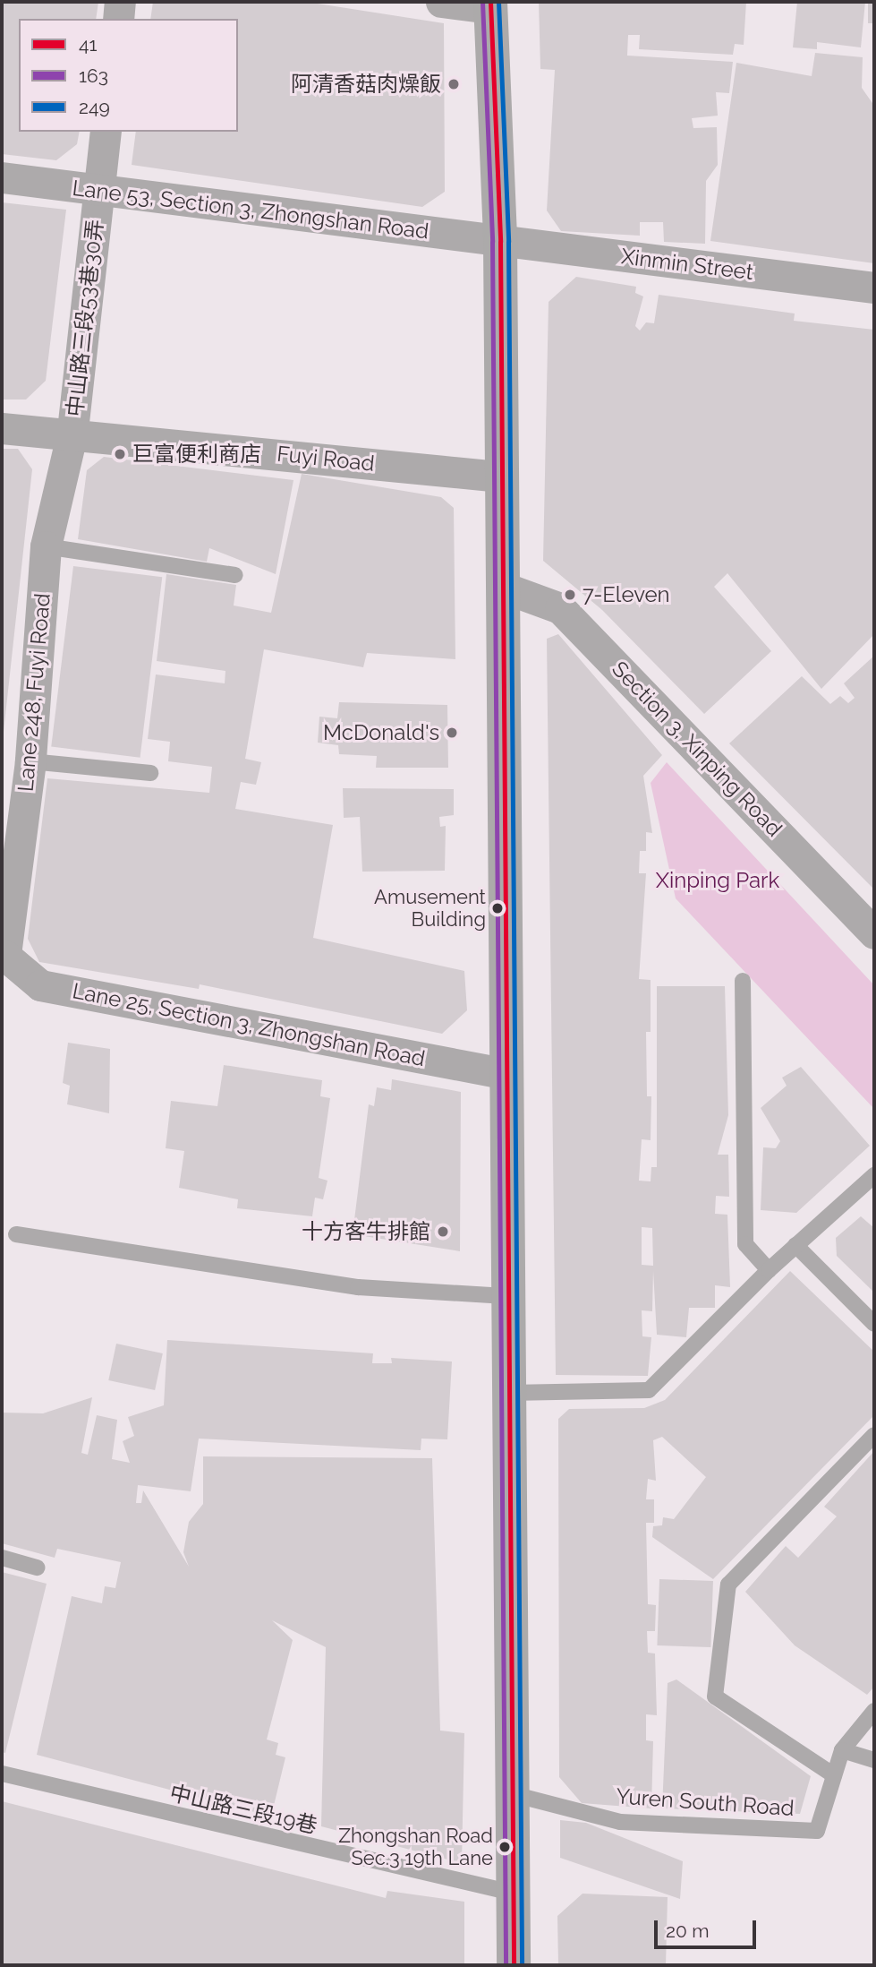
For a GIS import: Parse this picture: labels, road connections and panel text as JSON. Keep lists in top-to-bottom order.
{
  "streets": {
    "street": [
      "Lane 53, Section 3, Zhongshan Road",
      "Xinmin Street",
      "中山路三段53巷30弄",
      "Fuyi Road",
      "Lane 248, Fuyi Road",
      "Section 3, Xinping Road",
      "Lane 25, Section 3, Zhongshan Road"
    ],
    "lane": ["Yuren South Road", "中山路三段19巷"]
  },
  "crossings": [
    ["Lane 53, Section 3, Zhongshan Road", "Xinmin Street"],
    ["Lane 53, Section 3, Zhongshan Road", "中山路三段53巷30弄"],
    ["中山路三段53巷30弄", "Fuyi Road"],
    ["中山路三段53巷30弄", "Lane 248, Fuyi Road"],
    ["Fuyi Road", "Lane 248, Fuyi Road"],
    ["Lane 248, Fuyi Road", "Lane 25, Section 3, Zhongshan Road"]
  ],
  "parks": ["Xinping Park"],
  "places": [
    "阿清香菇肉燥飯",
    "巨富便利商店",
    "7-Eleven",
    "McDonald's",
    "Amusement Building",
    "十方客牛排館",
    "Zhongshan Road Sec.3 19th Lane"
  ],
  "lines": ["transit line 41", "transit line 163", "transit line 249"],
  "legend": ["41", "163", "249"],
  "scale_bar": "20 m"
}
